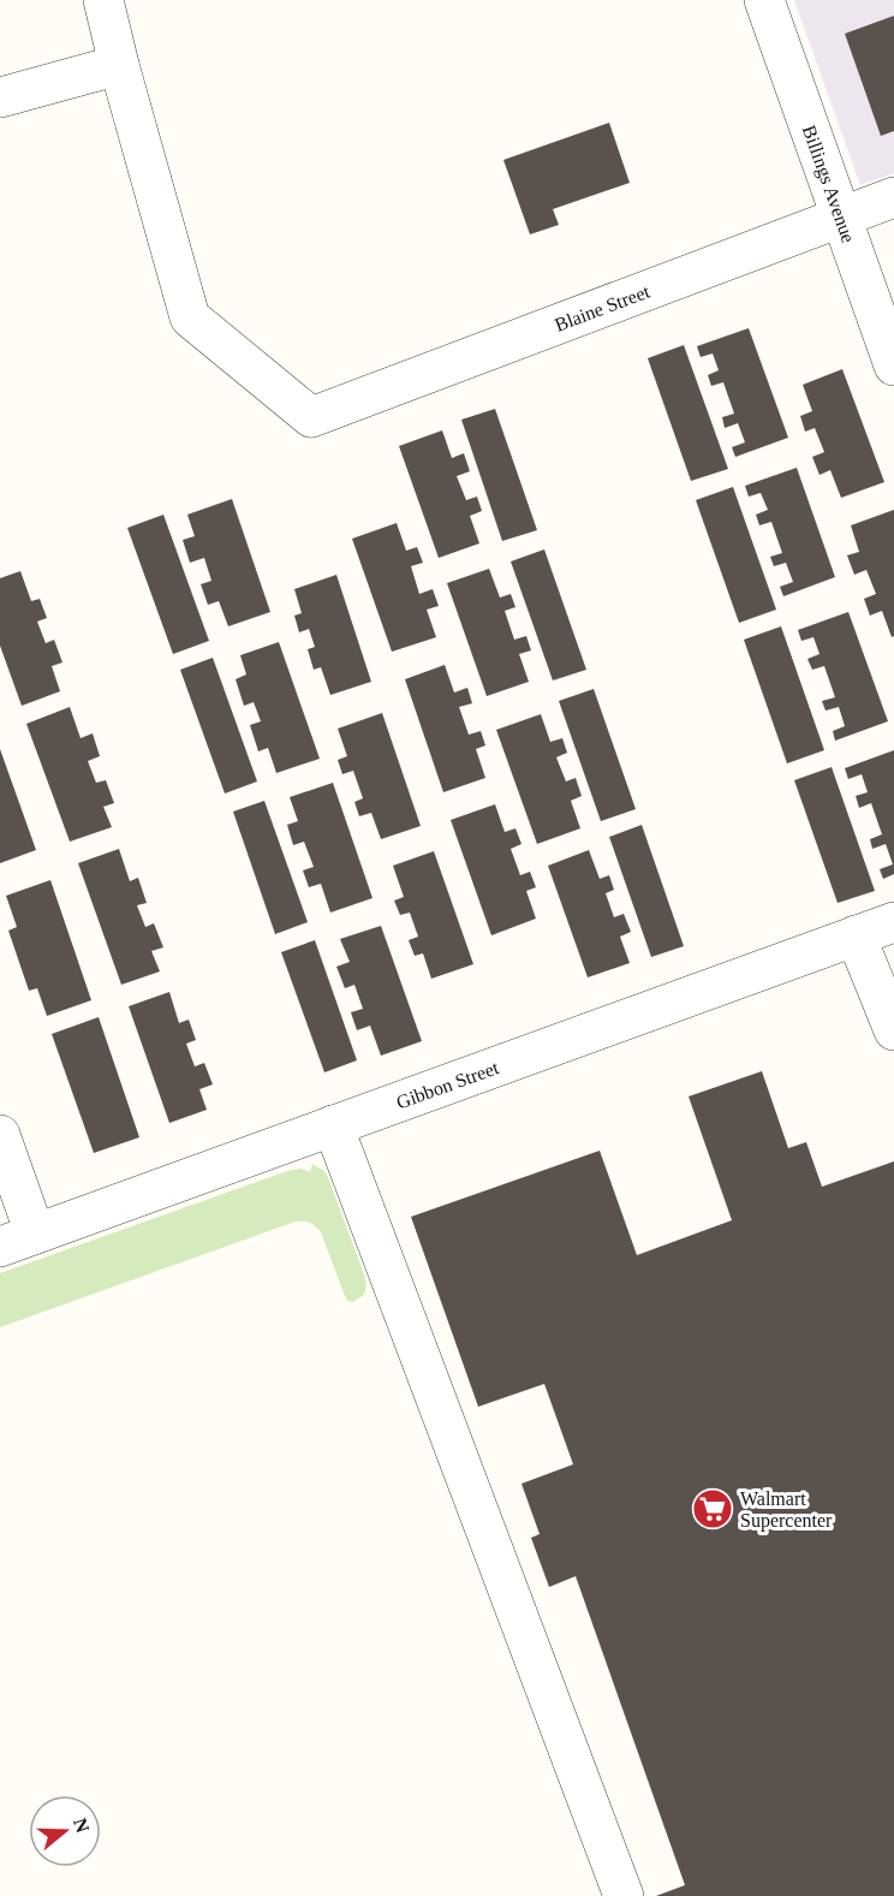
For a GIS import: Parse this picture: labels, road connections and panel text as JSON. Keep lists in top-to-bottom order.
{
  "streets": {
    "street": ["Billings Avenue", "Blaine Street", "Gibbon Street"]
  },
  "crossings": [
    ["Billings Avenue", "Blaine Street"]
  ],
  "places": {
    "supermarket": ["Walmart Supercenter"]
  },
  "north": "right"
}
